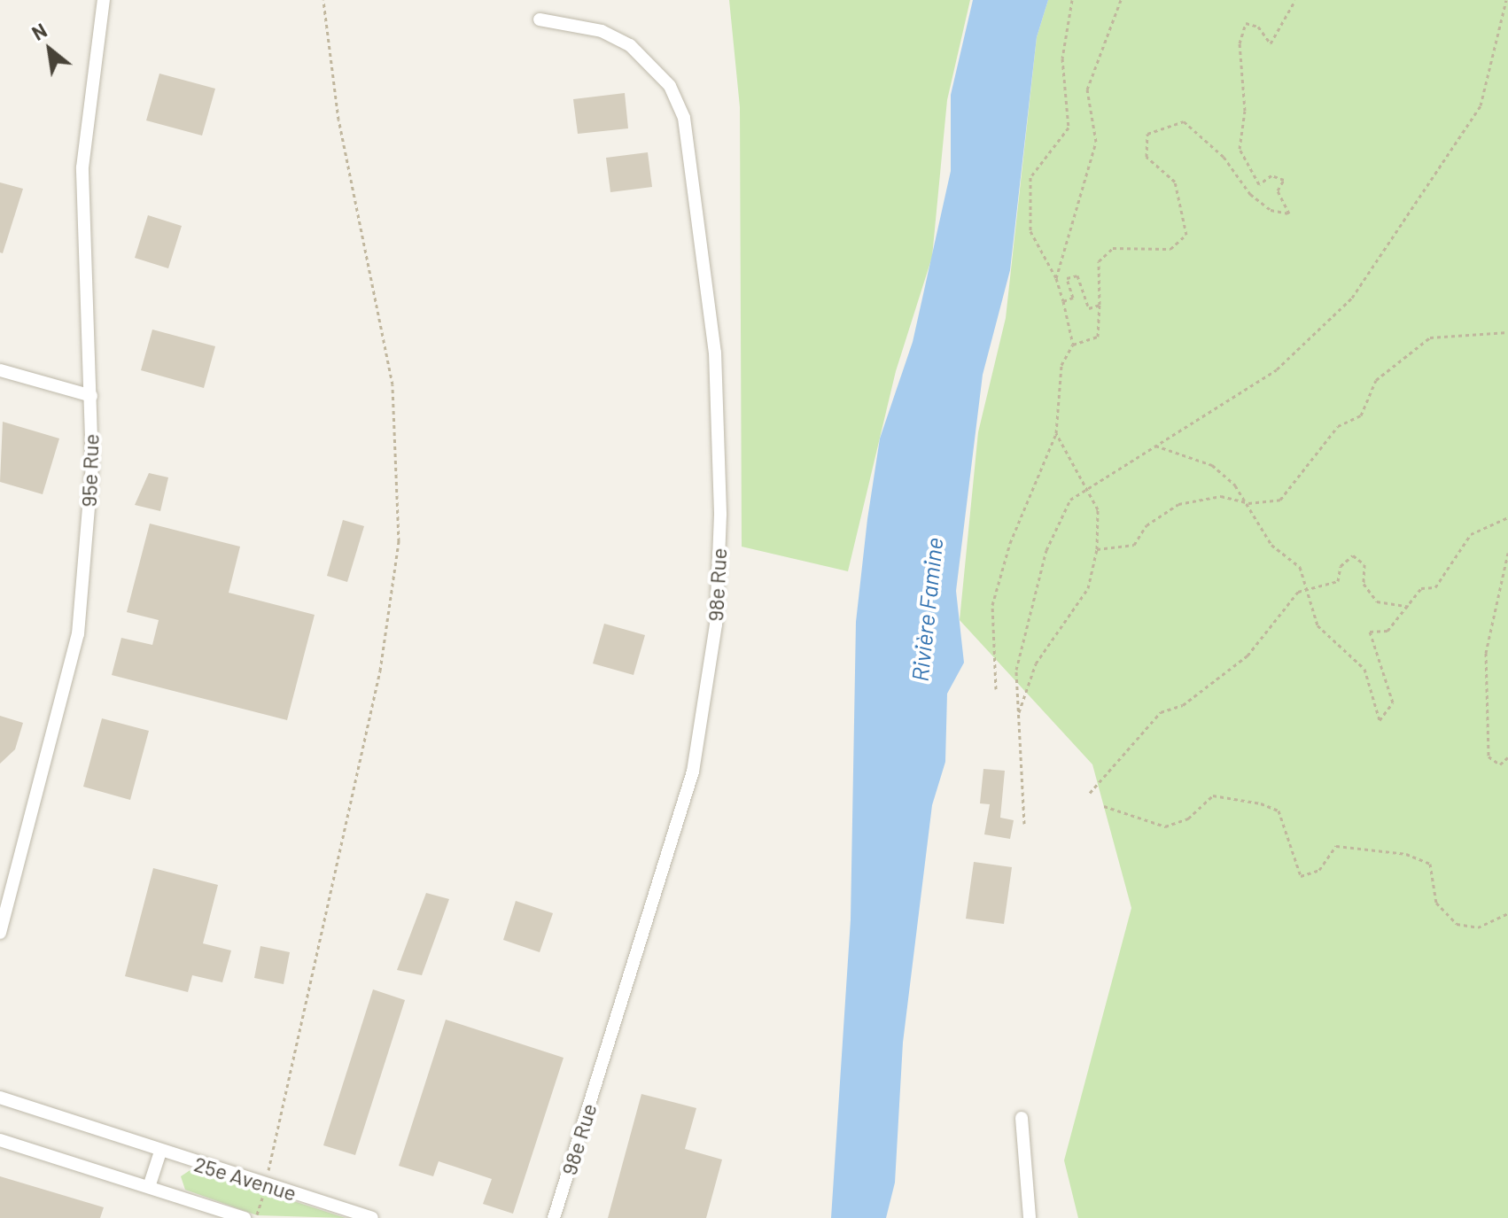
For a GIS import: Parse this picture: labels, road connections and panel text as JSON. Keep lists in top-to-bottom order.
{
  "streets": {
    "street": ["95e Rue", "98e Rue", "25e Avenue"]
  },
  "water": ["Rivière Famine"],
  "north": "top left"
}
